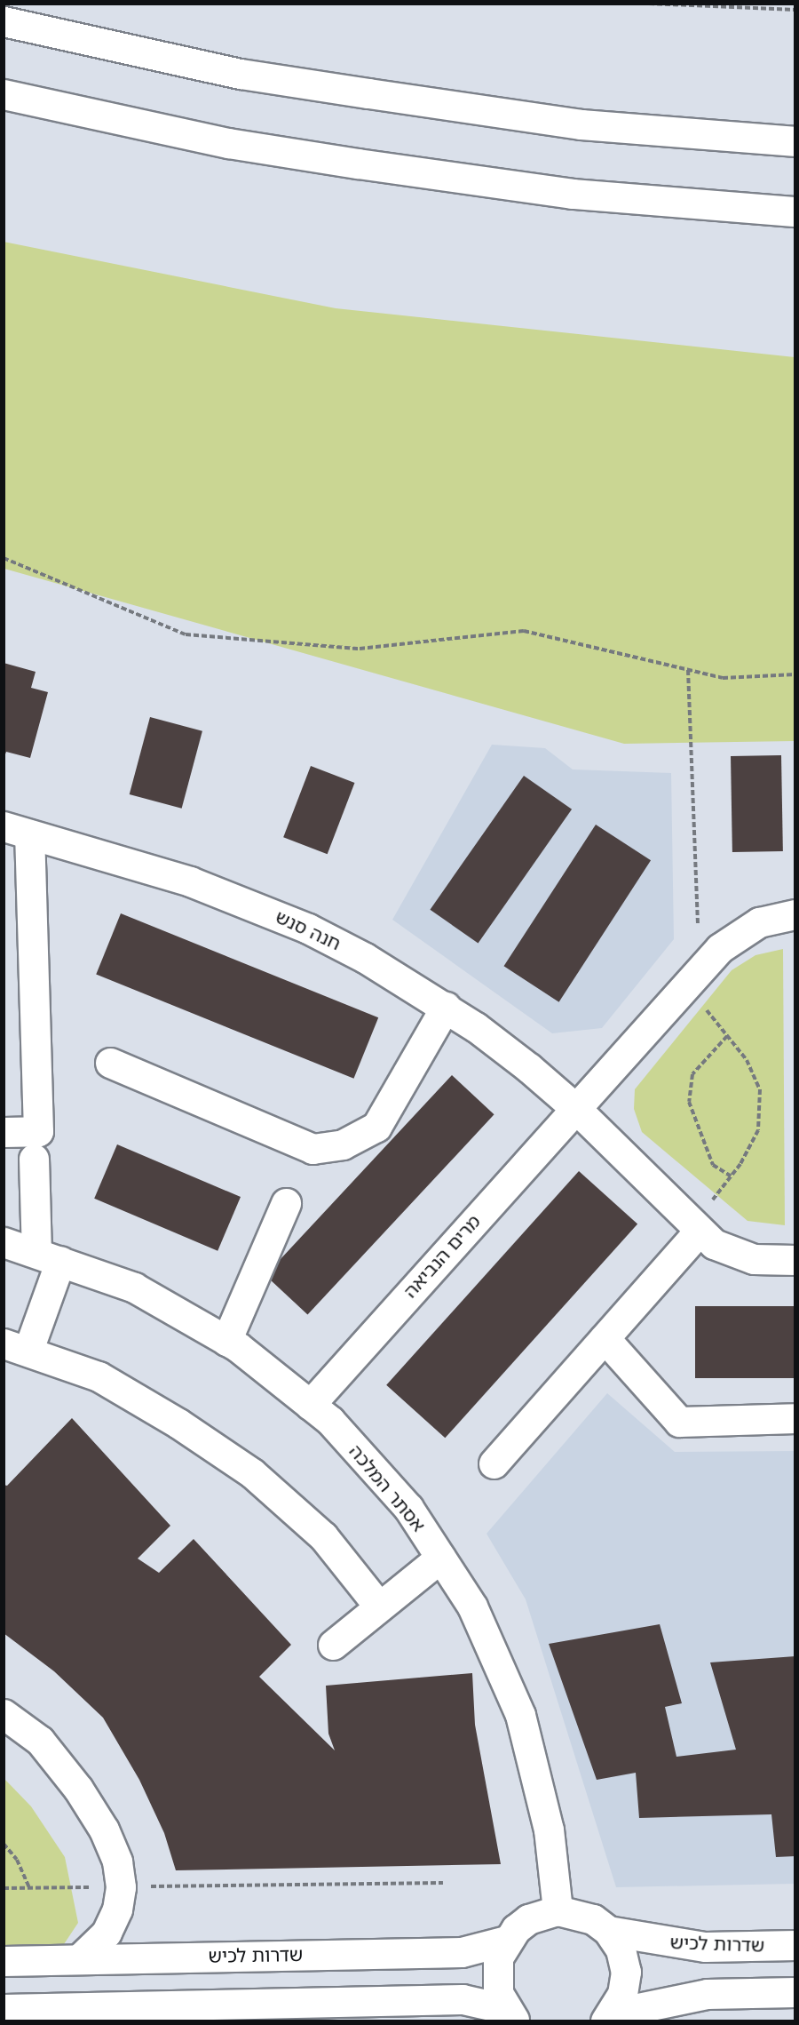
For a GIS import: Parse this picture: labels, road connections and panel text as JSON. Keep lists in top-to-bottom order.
{
  "streets": {
    "main road": [
      "חנה סנש",
      "מרים הנביאה",
      "אסתר המלכה",
      "שדרות לכיש"
    ]
  },
  "crossings": [
    ["חנה סנש", "מרים הנביאה"],
    ["מרים הנביאה", "אסתר המלכה"]
  ]
}
